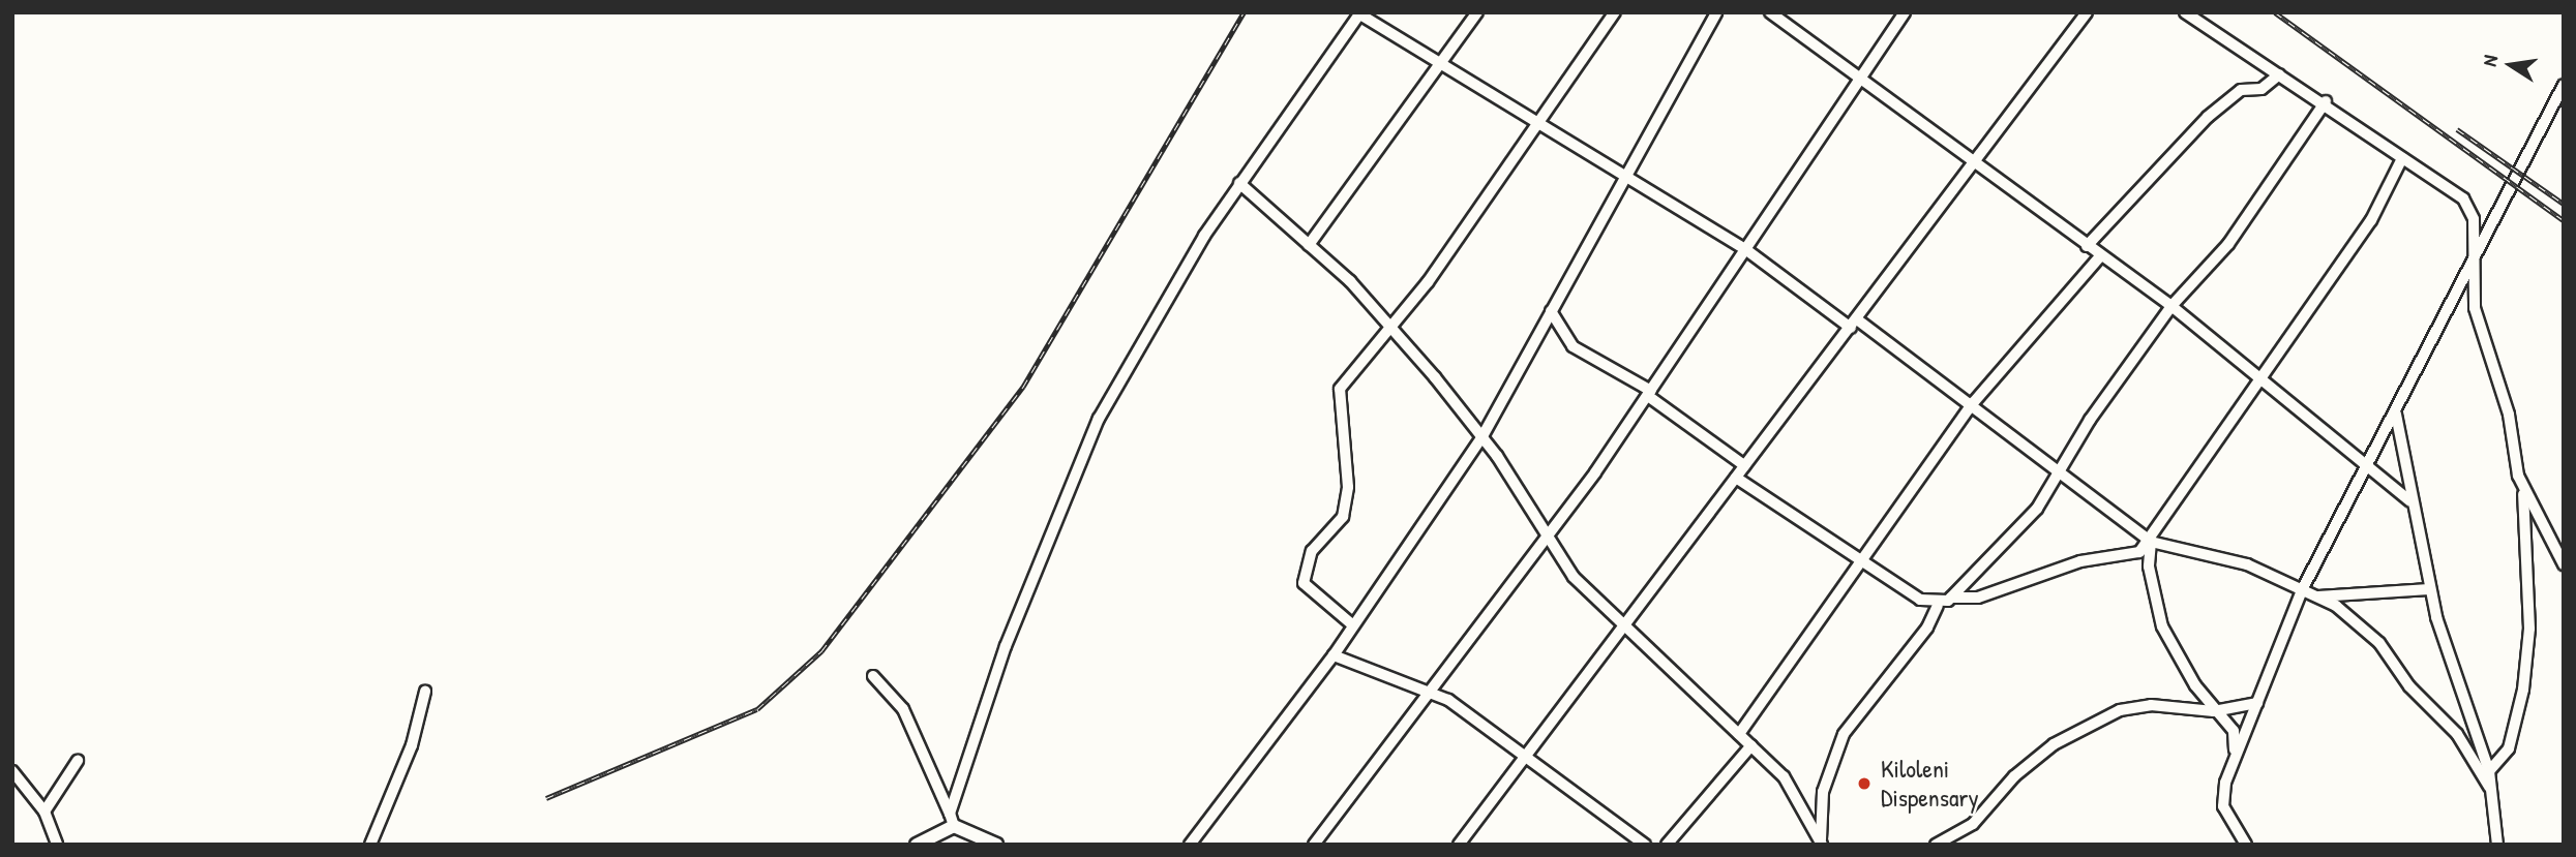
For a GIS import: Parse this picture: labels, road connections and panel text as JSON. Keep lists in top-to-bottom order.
{
  "places": ["Kiloleni Dispensary"],
  "north": "left"
}
